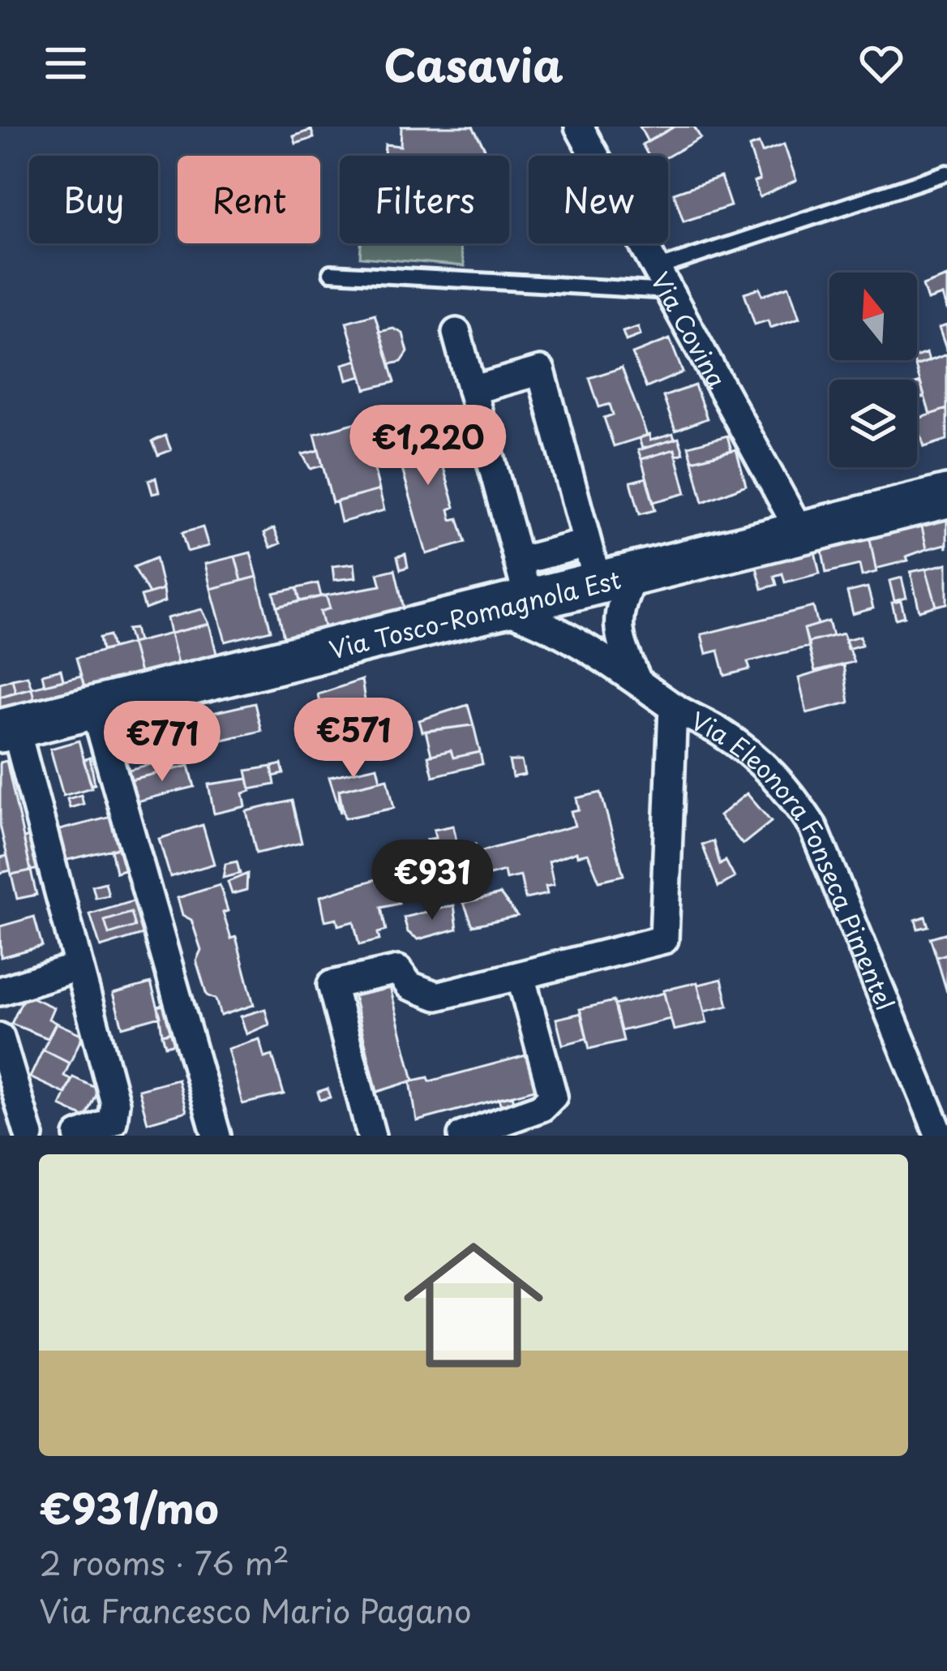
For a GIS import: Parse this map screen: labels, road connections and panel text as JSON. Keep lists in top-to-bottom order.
{
  "streets": {
    "main road": ["Via Tosco-Romagnola Est"],
    "street": ["Via Covina", "Via Eleonora Fonseca Pimentel"]
  },
  "crossings": [
    ["Via Covina", "Via Tosco-Romagnola Est"],
    ["Via Tosco-Romagnola Est", "Via Eleonora Fonseca Pimentel"]
  ],
  "north": "top",
  "page": {
    "header": "Casavia",
    "chip": [
      "Buy",
      "Rent",
      "Filters",
      "New"
    ],
    "price": [
      "€1,220",
      "€571",
      "€771",
      "€931"
    ],
    "list": [
      {
        "name": "€931/mo",
        "note": "2 rooms · 76 m² · Via Francesco Mario Pagano"
      }
    ]
  }
}
